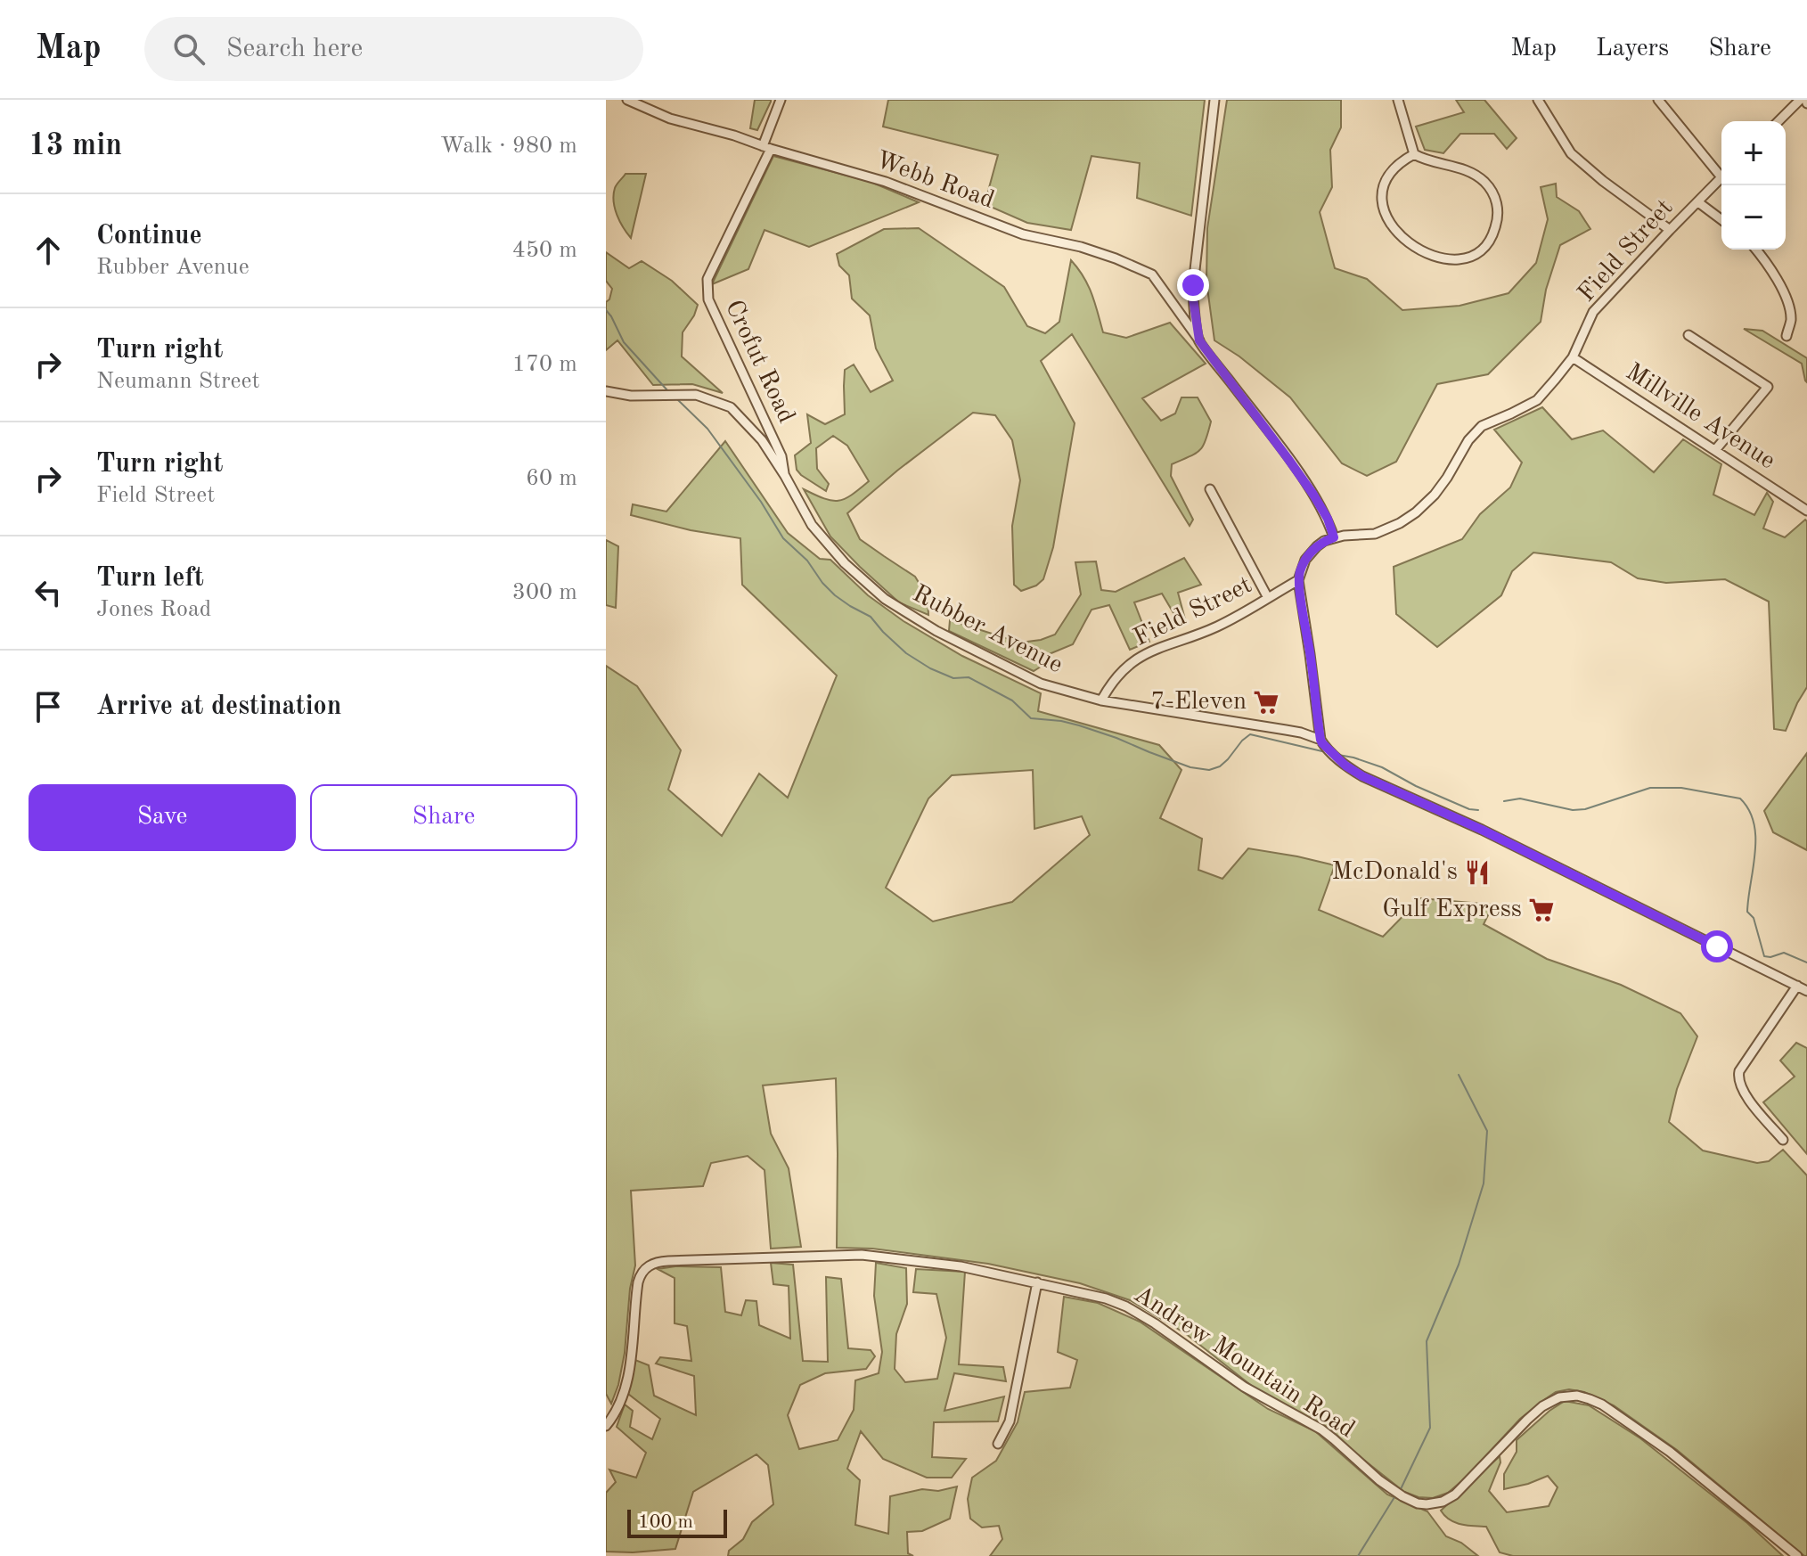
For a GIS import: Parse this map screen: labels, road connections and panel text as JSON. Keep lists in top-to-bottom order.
{
  "streets": {
    "street": [
      "Webb Road",
      "Field Street",
      "Crofut Road",
      "Millville Avenue",
      "Rubber Avenue",
      "Andrew Mountain Road"
    ]
  },
  "crossings": [
    ["Webb Road", "Field Street"],
    ["Webb Road", "Crofut Road"],
    ["Field Street", "Millville Avenue"],
    ["Field Street", "Rubber Avenue"],
    ["Crofut Road", "Rubber Avenue"]
  ],
  "places": {
    "supermarket": ["7-Eleven", "Gulf Express"],
    "restaurant": ["McDonald's"]
  },
  "scale_bar": "100 m",
  "page": {
    "header": "Map",
    "search": "Search here",
    "nav": ["Map", "Layers", "Share"],
    "heading": ["13 min", "Walk · 980 m"],
    "map_buttons": ["+", "−"],
    "list": [
      ["Continue", "Rubber Avenue", "450 m"],
      ["Turn right", "Neumann Street", "170 m"],
      ["Turn right", "Field Street", "60 m"],
      ["Turn left", "Jones Road", "300 m"],
      "Arrive at destination"
    ],
    "buttons": ["Save", "Share"],
    "scale": "100 m"
  }
}
